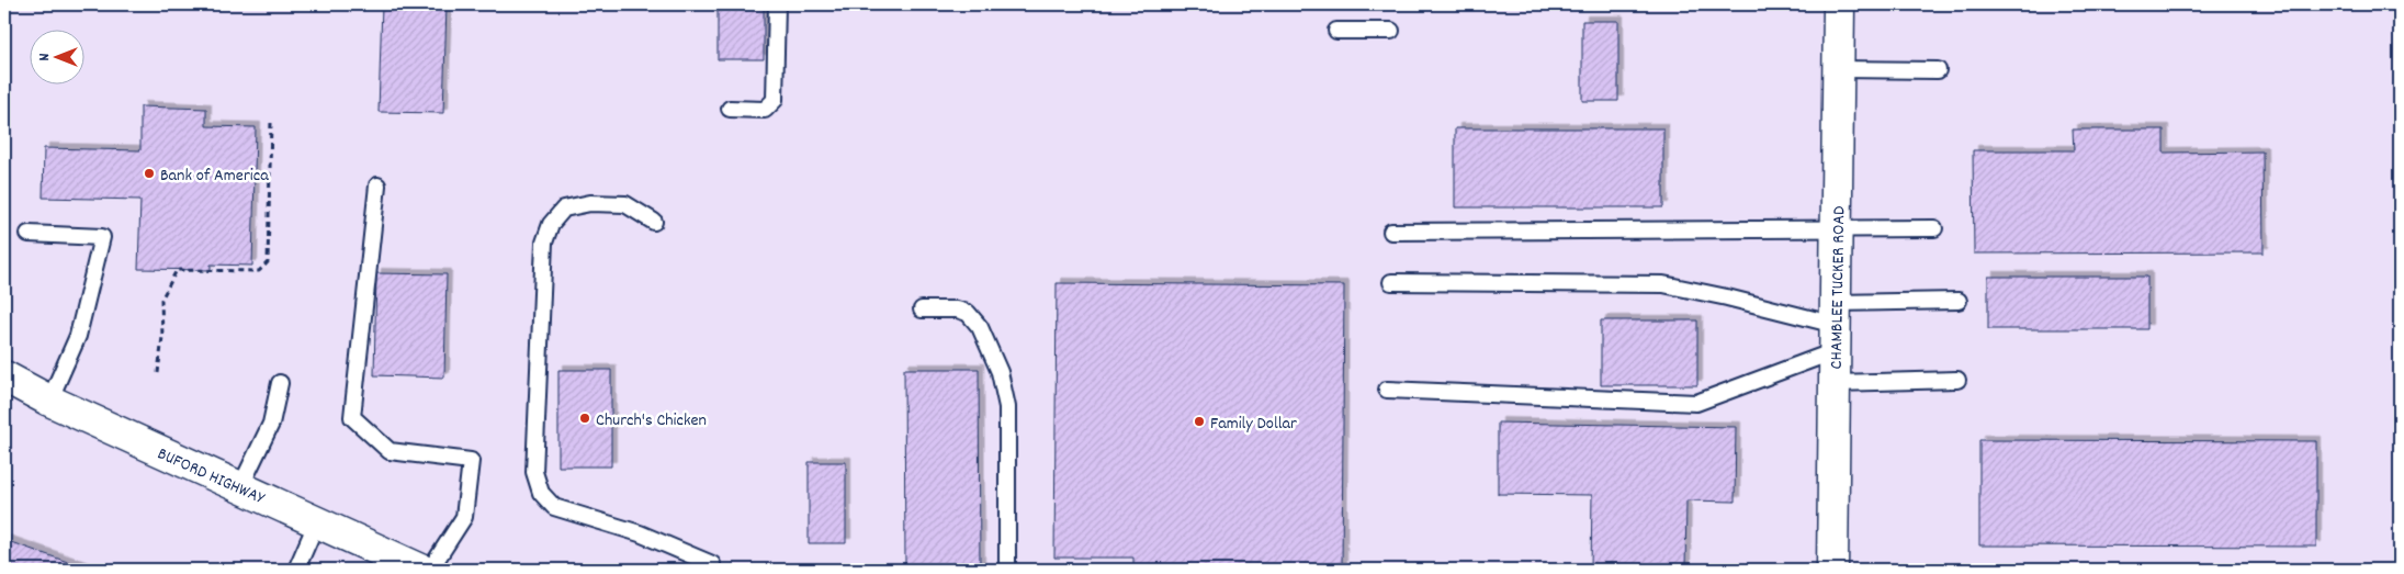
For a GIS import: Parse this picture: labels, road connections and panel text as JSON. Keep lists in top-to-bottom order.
{
  "streets": {
    "main road": ["CHAMBLEE TUCKER ROAD", "BUFORD HIGHWAY"]
  },
  "places": ["Bank of America", "Church's Chicken", "Family Dollar"],
  "north": "left"
}
